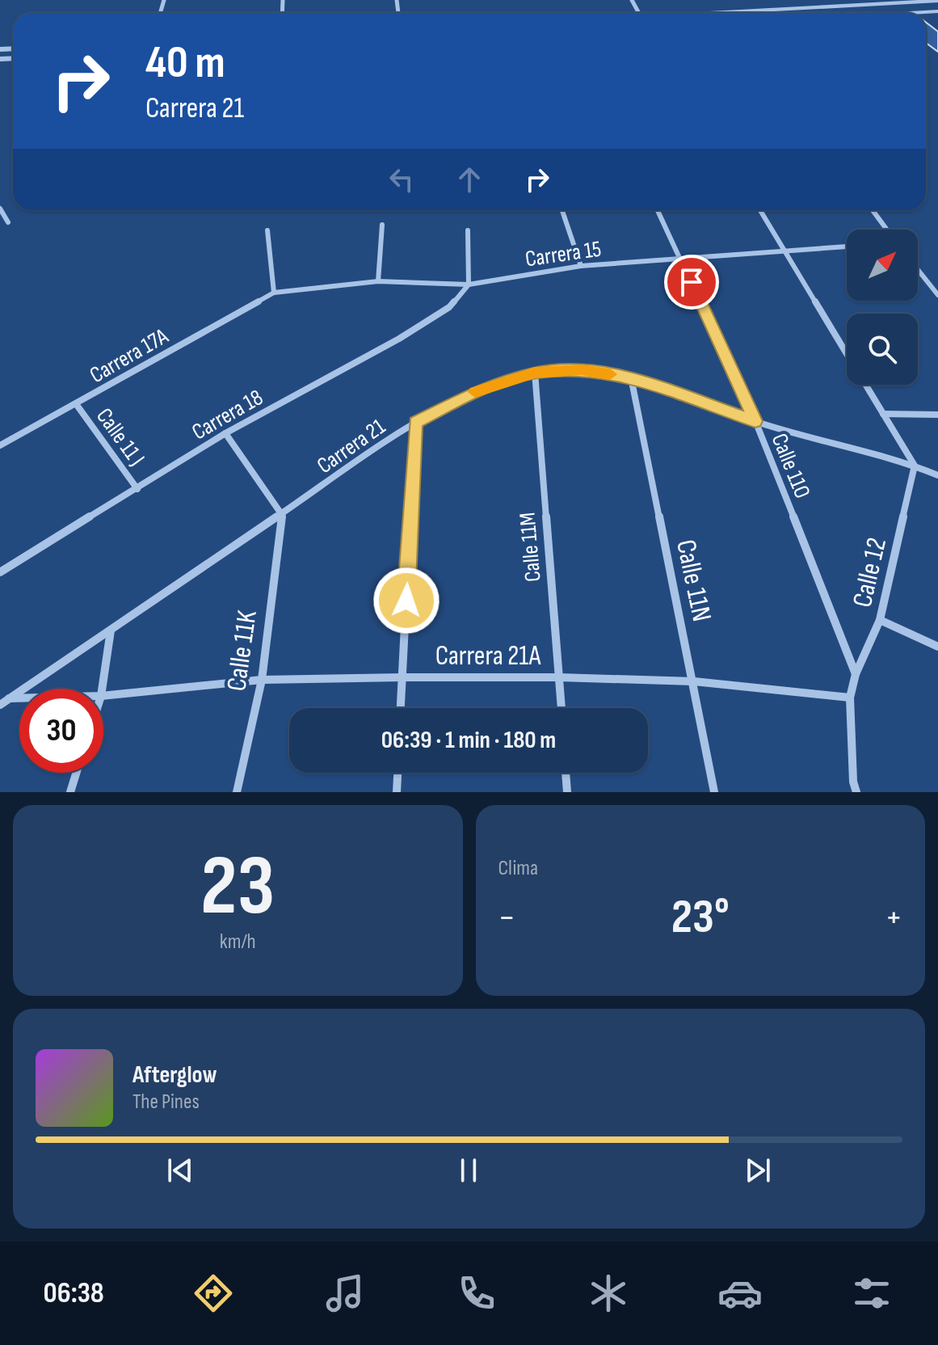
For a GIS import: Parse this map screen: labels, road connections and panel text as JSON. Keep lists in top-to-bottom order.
{
  "streets": {
    "street": [
      "Carrera 15",
      "Carrera 17A",
      "Carrera 18",
      "Calle 11 J",
      "Carrera 21",
      "Calle 11O",
      "Calle 11M",
      "Calle 12",
      "Calle 11N",
      "Calle 11K",
      "Carrera 21A"
    ]
  },
  "crossings": [
    ["Carrera 15", "Carrera 17A"],
    ["Carrera 15", "Carrera 18"],
    ["Carrera 15", "Calle 11O"],
    ["Carrera 17A", "Calle 11 J"],
    ["Carrera 18", "Calle 11 J"],
    ["Carrera 21", "Calle 11O"],
    ["Carrera 21", "Calle 11M"],
    ["Carrera 21", "Calle 12"],
    ["Carrera 21", "Calle 11N"],
    ["Carrera 21", "Calle 11K"],
    ["Carrera 21", "Carrera 21A"],
    ["Calle 11O", "Calle 12"],
    ["Calle 11M", "Carrera 21A"],
    ["Calle 12", "Carrera 21A"],
    ["Calle 11N", "Carrera 21A"],
    ["Calle 11K", "Carrera 21A"]
  ],
  "north": "top right",
  "page": {
    "turn": ["40 m", "Carrera 21"],
    "limit": "30",
    "trip": "06:39 · 1 min · 180 m",
    "tile": [
      ["23", "km/h"],
      "Clima"
    ],
    "heat": ["−", "23°", "+"],
    "song": ["Afterglow", "The Pines"],
    "tabs": "06:38"
  }
}
